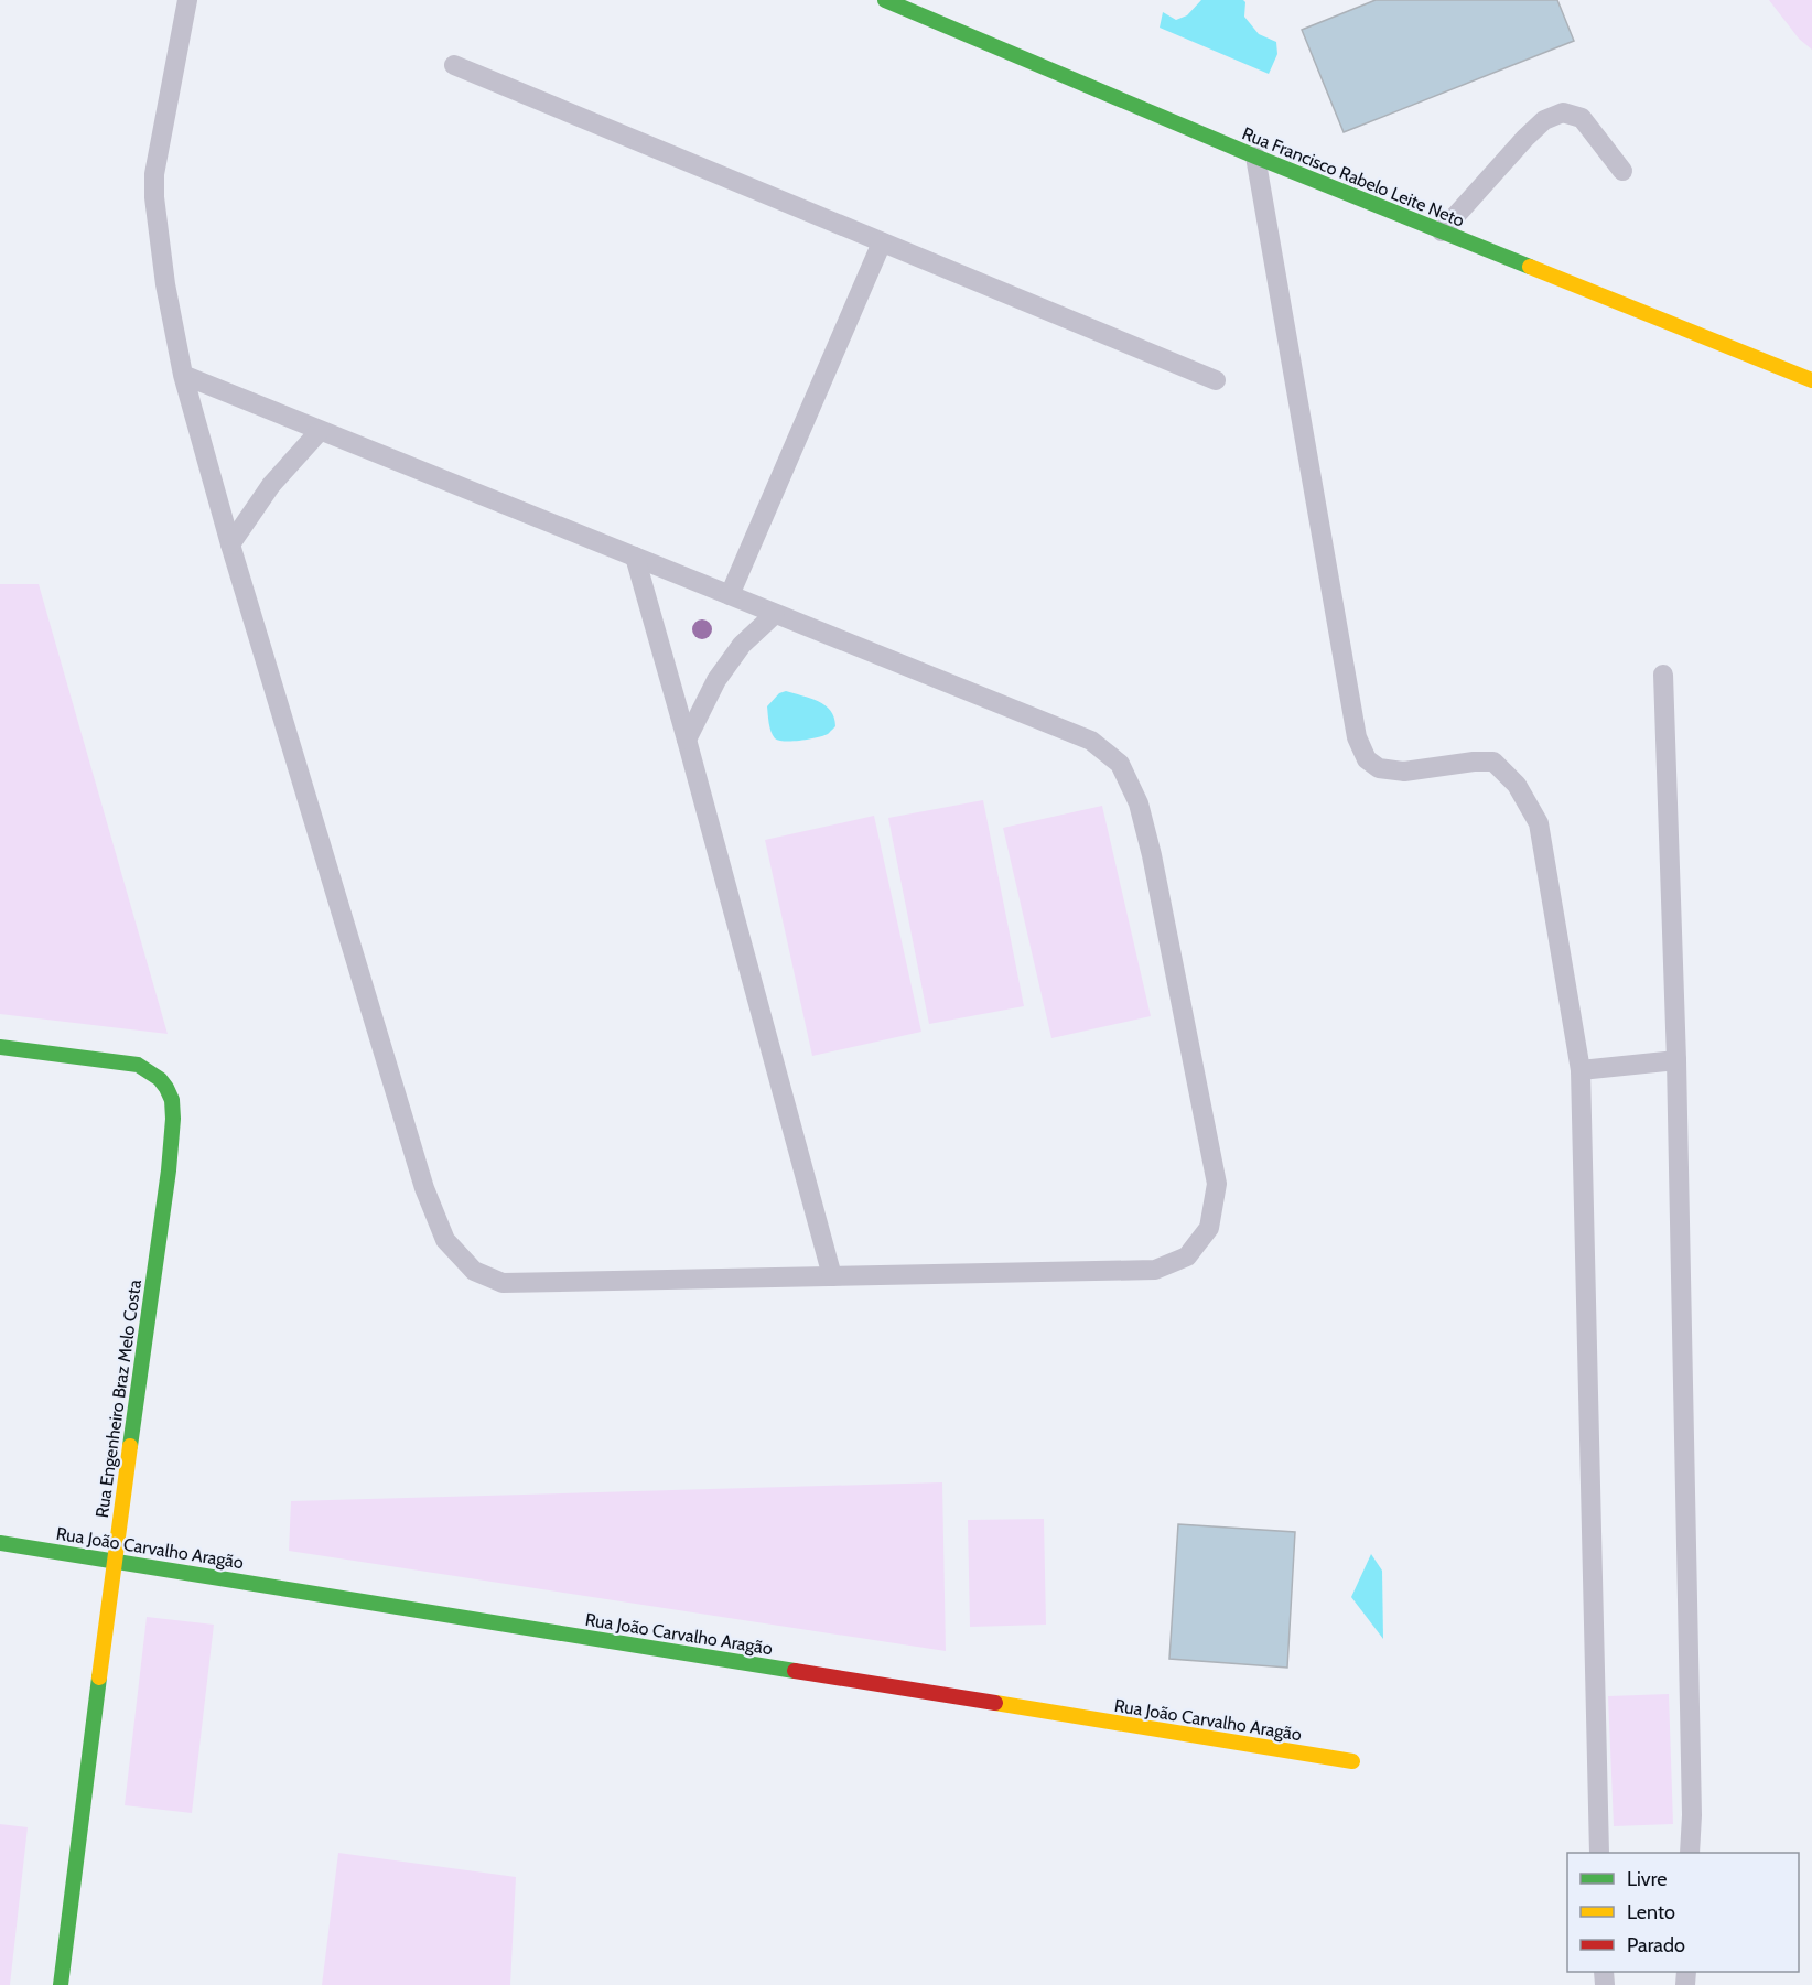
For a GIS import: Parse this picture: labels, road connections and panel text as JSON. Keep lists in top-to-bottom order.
{
  "streets": {
    "street": ["Rua Francisco Rabelo Leite Neto", "Rua Engenheiro Braz Melo Costa", "Rua João Carvalho Aragão"]
  },
  "crossings": [
    ["Rua Engenheiro Braz Melo Costa", "Rua João Carvalho Aragão"]
  ],
  "legend": ["Livre", "Lento", "Parado"]
}
